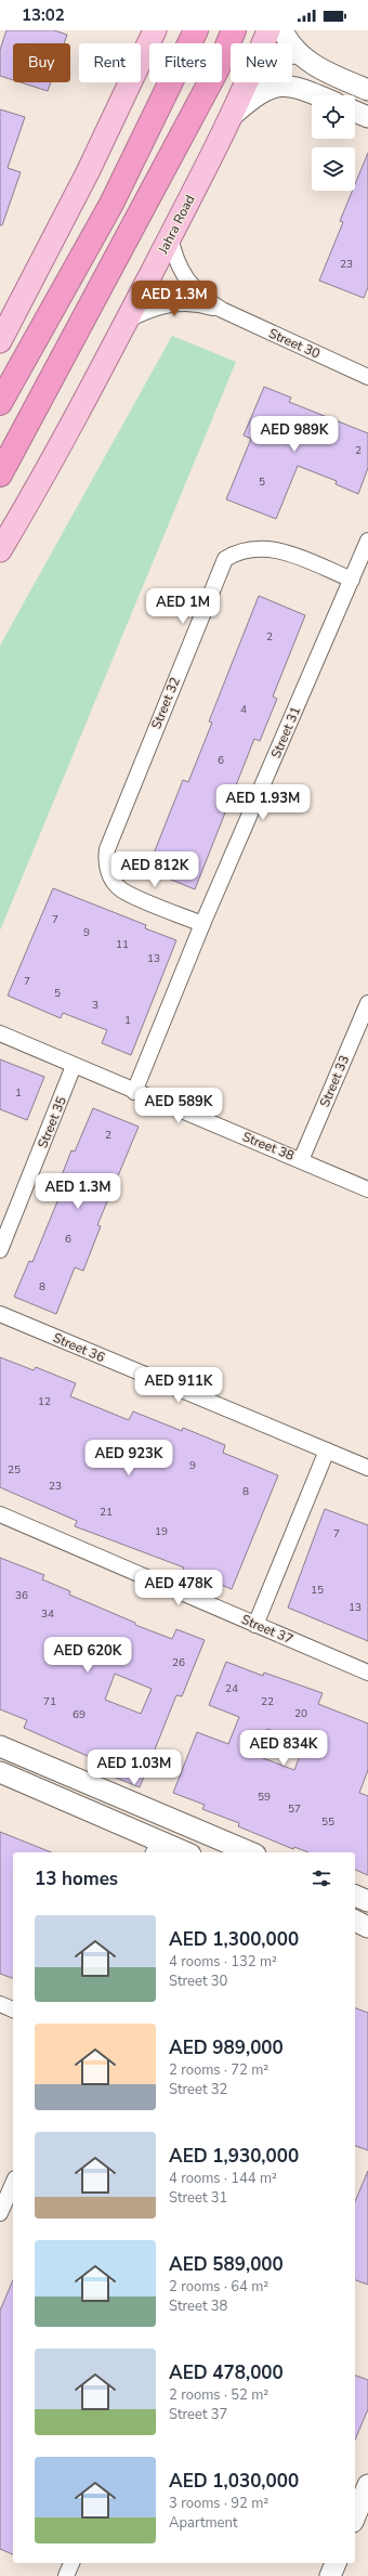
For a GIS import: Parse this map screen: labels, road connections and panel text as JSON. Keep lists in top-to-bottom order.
{
  "streets": {
    "main road": ["Jahra Road"],
    "street": [
      "Street 30",
      "Street 32",
      "Street 31",
      "Street 33",
      "Street 35",
      "Street 38",
      "Street 36",
      "Street 37"
    ]
  },
  "crossings": [
    ["Jahra Road", "Street 30"],
    ["Street 32", "Street 31"],
    ["Street 31", "Street 38"],
    ["Street 33", "Street 38"],
    ["Street 35", "Street 38"]
  ],
  "house_numbers": [
    "23",
    "2",
    "5",
    "2",
    "4",
    "6",
    "7",
    "9",
    "11",
    "13",
    "7",
    "5",
    "3",
    "1",
    "1",
    "2",
    "6",
    "8",
    "12",
    "9",
    "25",
    "23",
    "8",
    "21",
    "19",
    "7",
    "15",
    "36",
    "13",
    "34",
    "26",
    "24",
    "71",
    "22",
    "20",
    "69",
    "59",
    "57",
    "55"
  ],
  "page": {
    "status": "13:02",
    "chip": [
      "Buy",
      "Rent",
      "Filters",
      "New"
    ],
    "price": [
      "AED 1.3M",
      "AED 989K",
      "AED 1M",
      "AED 1.93M",
      "AED 812K",
      "AED 589K",
      "AED 1.3M",
      "AED 911K",
      "AED 923K",
      "AED 478K",
      "AED 620K",
      "AED 834K",
      "AED 1.03M"
    ],
    "heading": "13 homes",
    "list": [
      {
        "name": "AED 1,300,000",
        "note": "4 rooms · 132 m² · Street 30"
      },
      {
        "name": "AED 989,000",
        "note": "2 rooms · 72 m² · Street 32"
      },
      {
        "name": "AED 1,930,000",
        "note": "4 rooms · 144 m² · Street 31"
      },
      {
        "name": "AED 589,000",
        "note": "2 rooms · 64 m² · Street 38"
      },
      {
        "name": "AED 478,000",
        "note": "2 rooms · 52 m² · Street 37"
      },
      {
        "name": "AED 1,030,000",
        "note": "3 rooms · 92 m² · Apartment"
      }
    ]
  }
}
